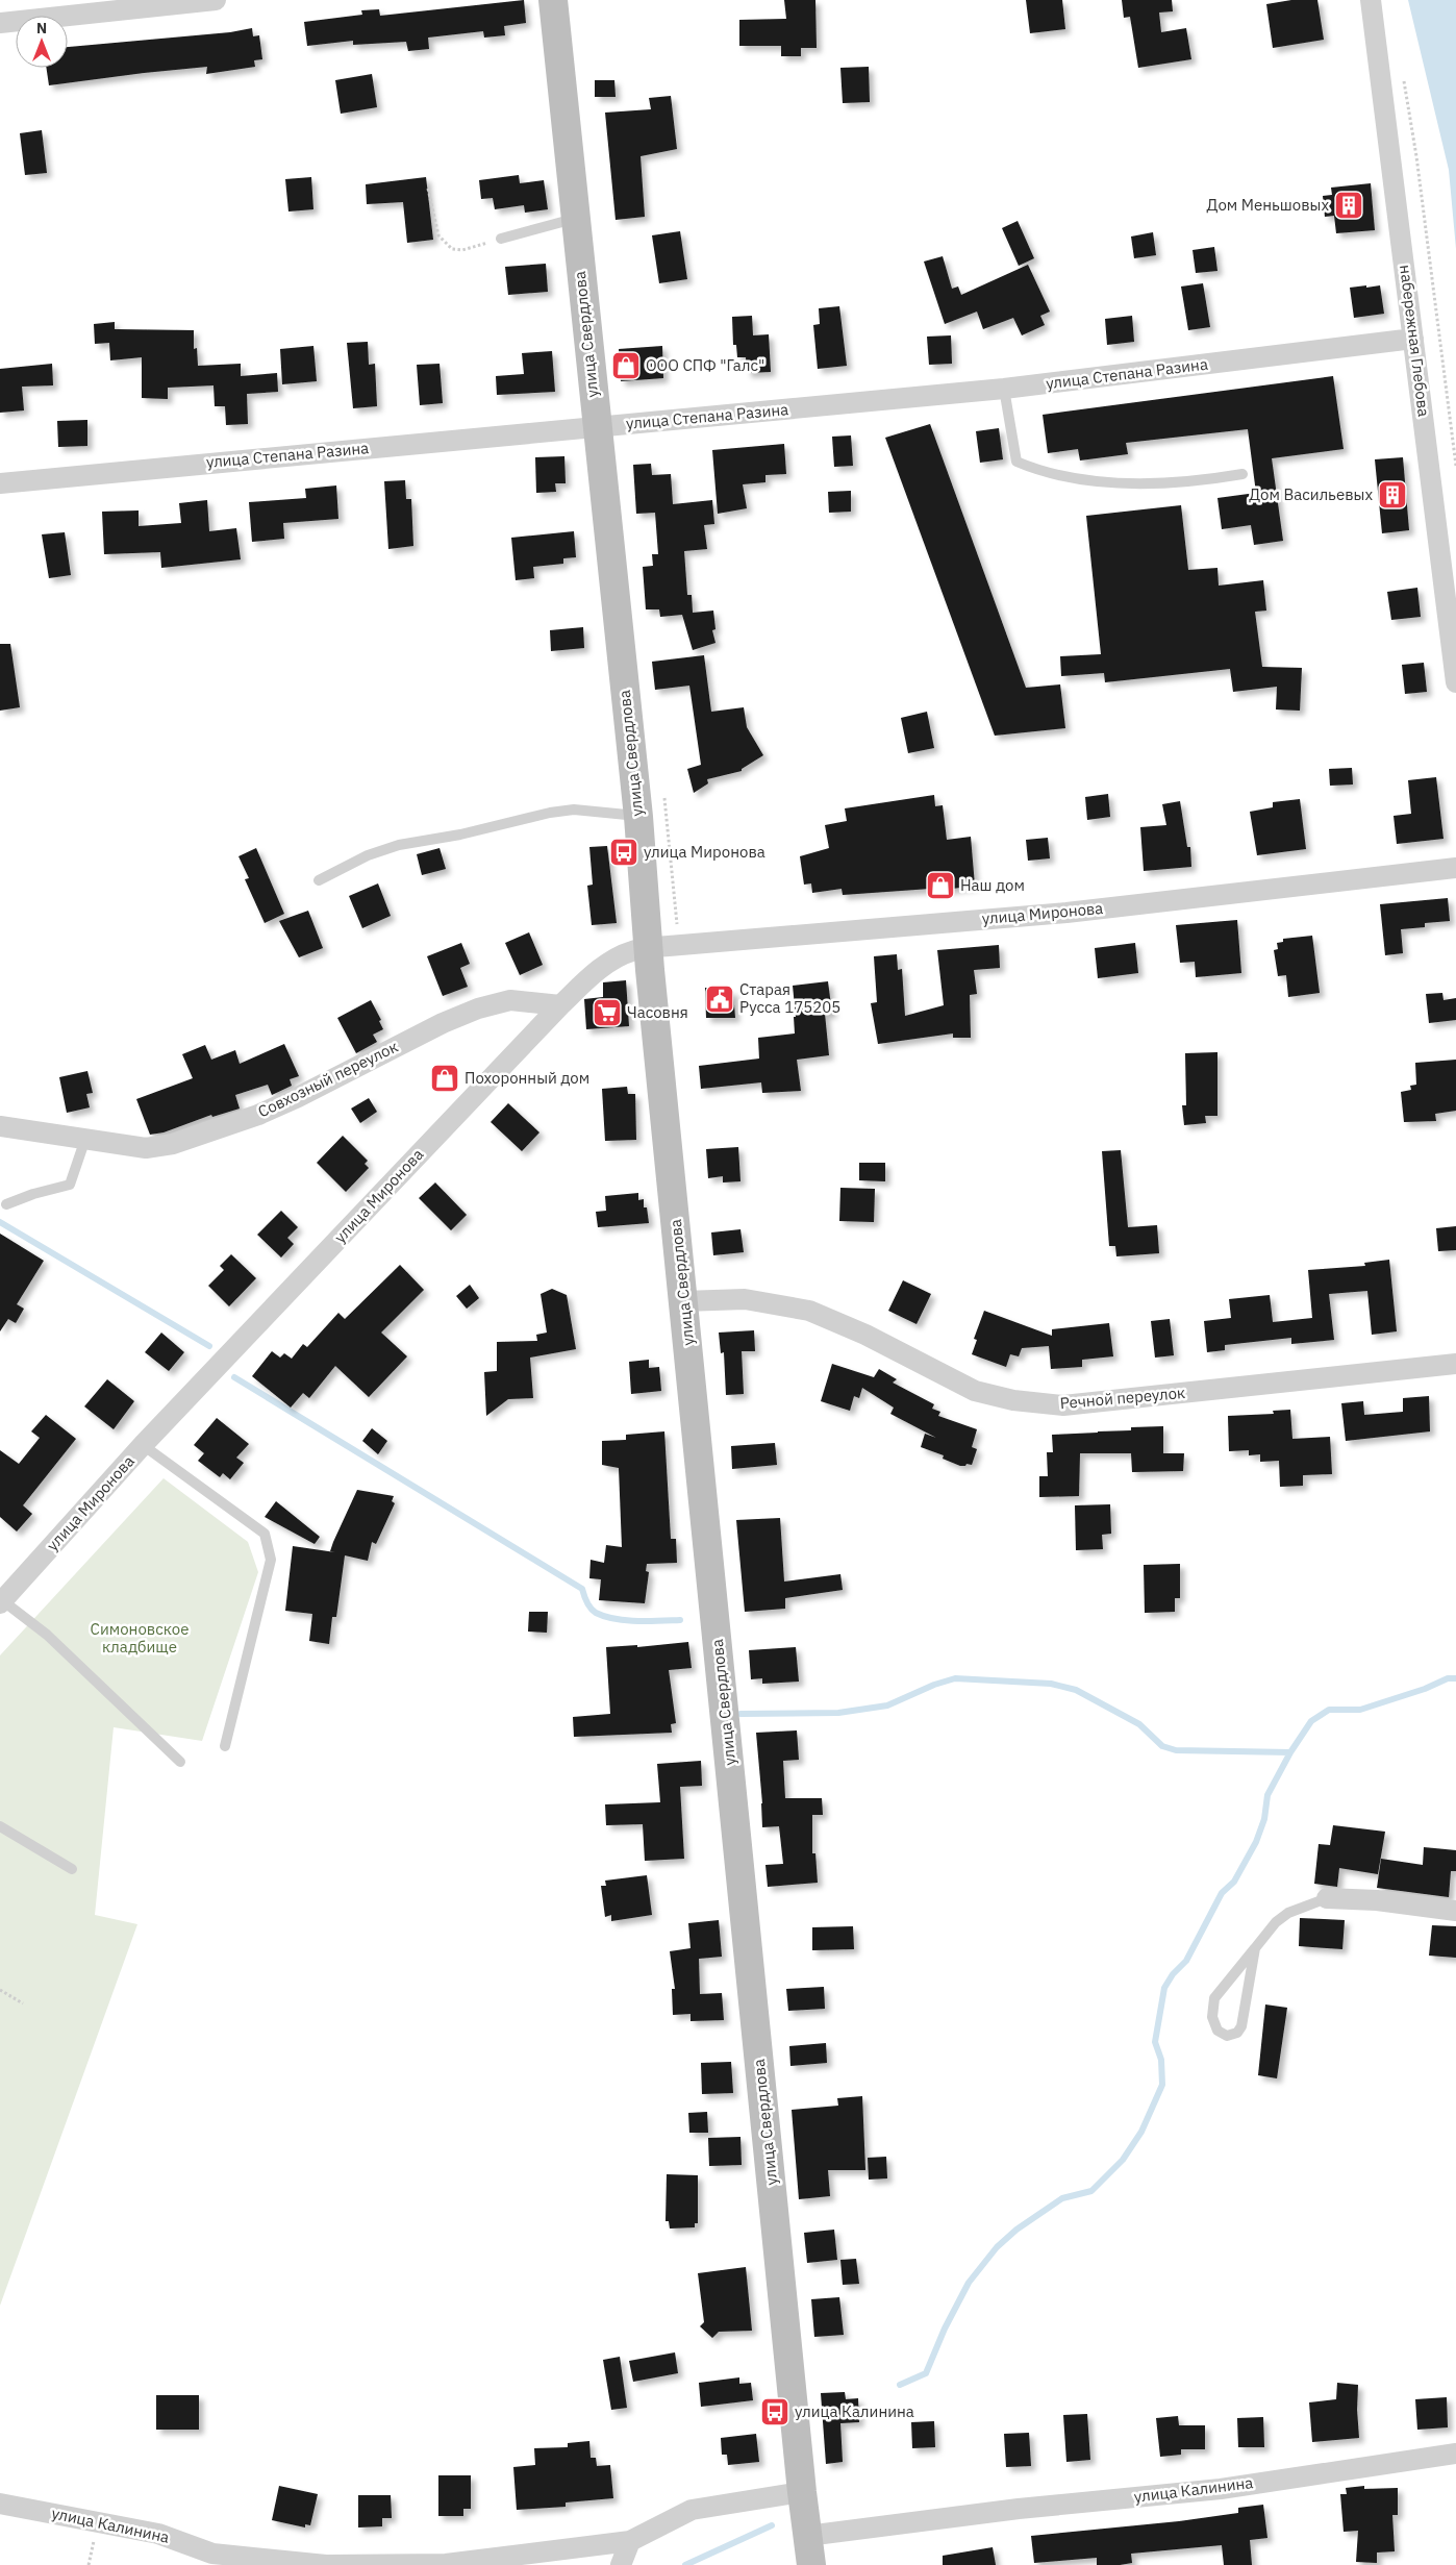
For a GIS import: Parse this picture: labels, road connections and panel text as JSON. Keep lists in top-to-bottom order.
{
  "streets": {
    "street": [
      "улица Свердлова",
      "набережная Глебова",
      "улица Степана Разина",
      "улица Миронова",
      "Совхозный переулок",
      "Речной переулок",
      "улица Калинина"
    ]
  },
  "crossings": [
    ["улица Свердлова", "улица Степана Разина"],
    ["улица Свердлова", "улица Миронова"],
    ["улица Свердлова", "Речной переулок"],
    ["улица Свердлова", "улица Калинина"],
    ["набережная Глебова", "улица Степана Разина"],
    ["улица Миронова", "Совхозный переулок"]
  ],
  "parks": ["Симоновское кладбище"],
  "places": {
    "building": ["Дом Меньшовых", "Дом Васильевых"],
    "shop": ["ООО СПФ \"Галс\"", "Наш дом", "Похоронный дом"],
    "bus stop": ["улица Миронова", "улица Калинина"],
    "public building": ["Старая Русса 175205"],
    "supermarket": ["Часовня"]
  },
  "north": "top"
}
